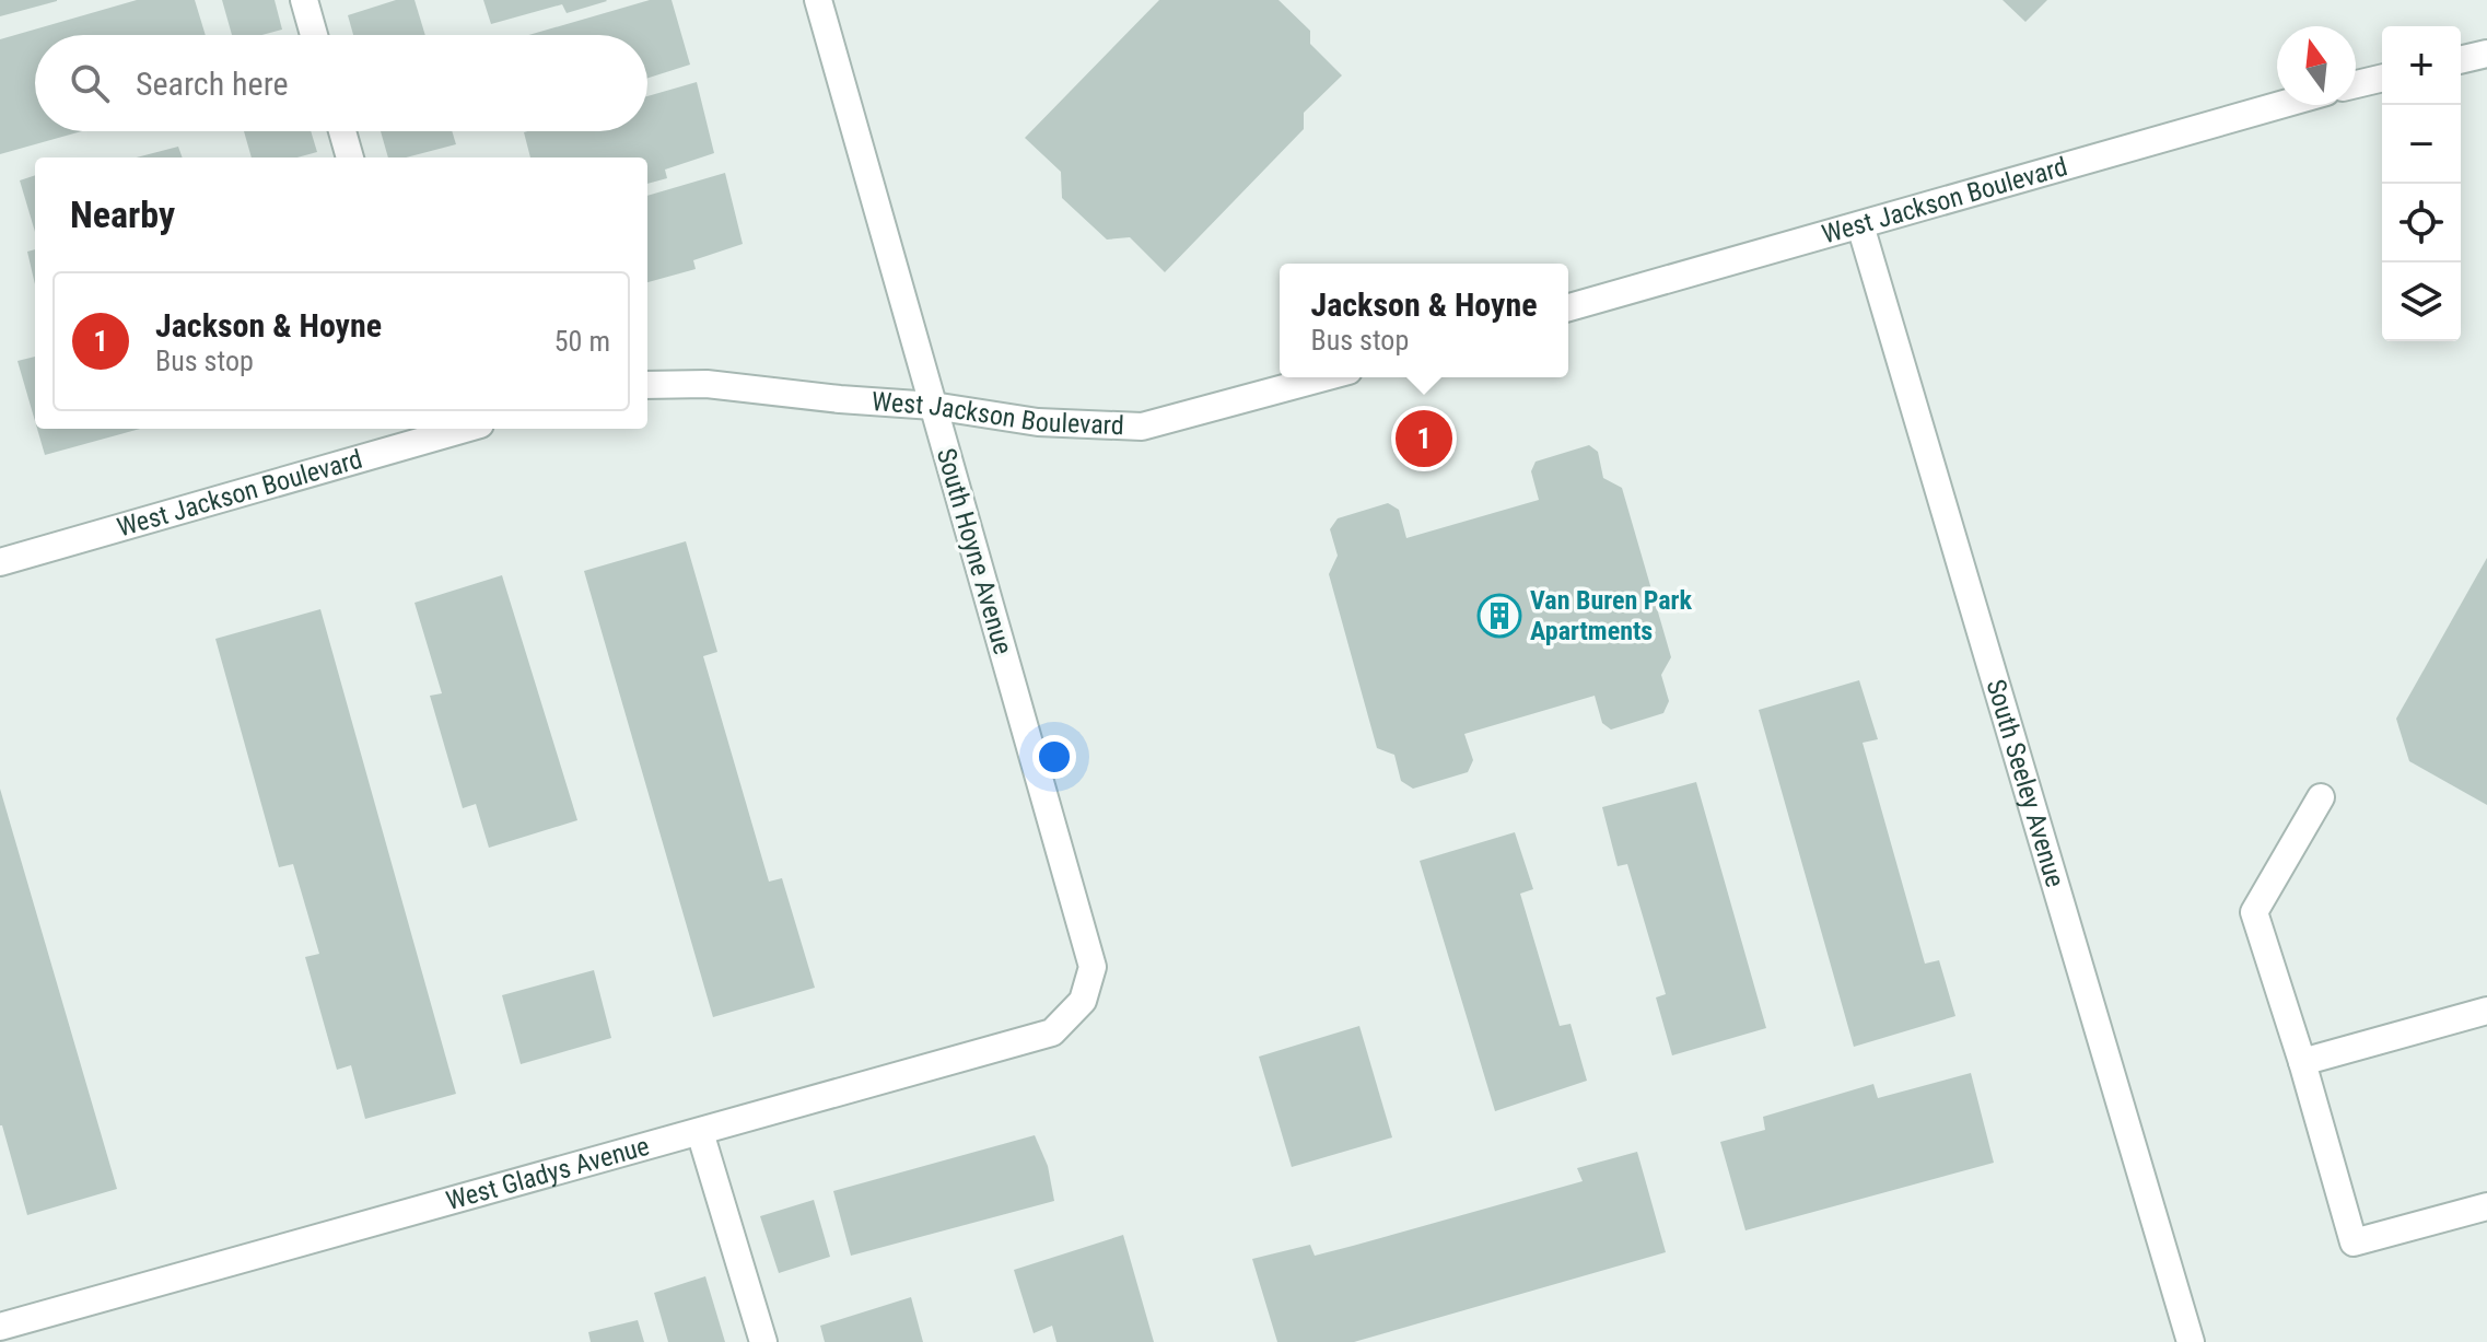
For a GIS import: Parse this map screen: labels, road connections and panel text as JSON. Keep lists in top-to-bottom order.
{
  "streets": {
    "street": [
      "West Jackson Boulevard",
      "South Hoyne Avenue",
      "South Seeley Avenue",
      "West Gladys Avenue"
    ]
  },
  "crossings": [
    ["West Jackson Boulevard", "South Hoyne Avenue"],
    ["West Jackson Boulevard", "South Seeley Avenue"],
    ["South Hoyne Avenue", "West Gladys Avenue"]
  ],
  "places": {
    "building": ["Van Buren Park Apartments"]
  },
  "north": "top",
  "page": {
    "map_buttons": ["+", "−"],
    "search": "Search here",
    "heading": "Nearby",
    "popup": ["Jackson & Hoyne", "Bus stop"],
    "list": [
      {
        "mark": "1",
        "name": "Jackson & Hoyne",
        "note": "Bus stop",
        "value": "50 m"
      }
    ],
    "pins": "1"
  }
}
